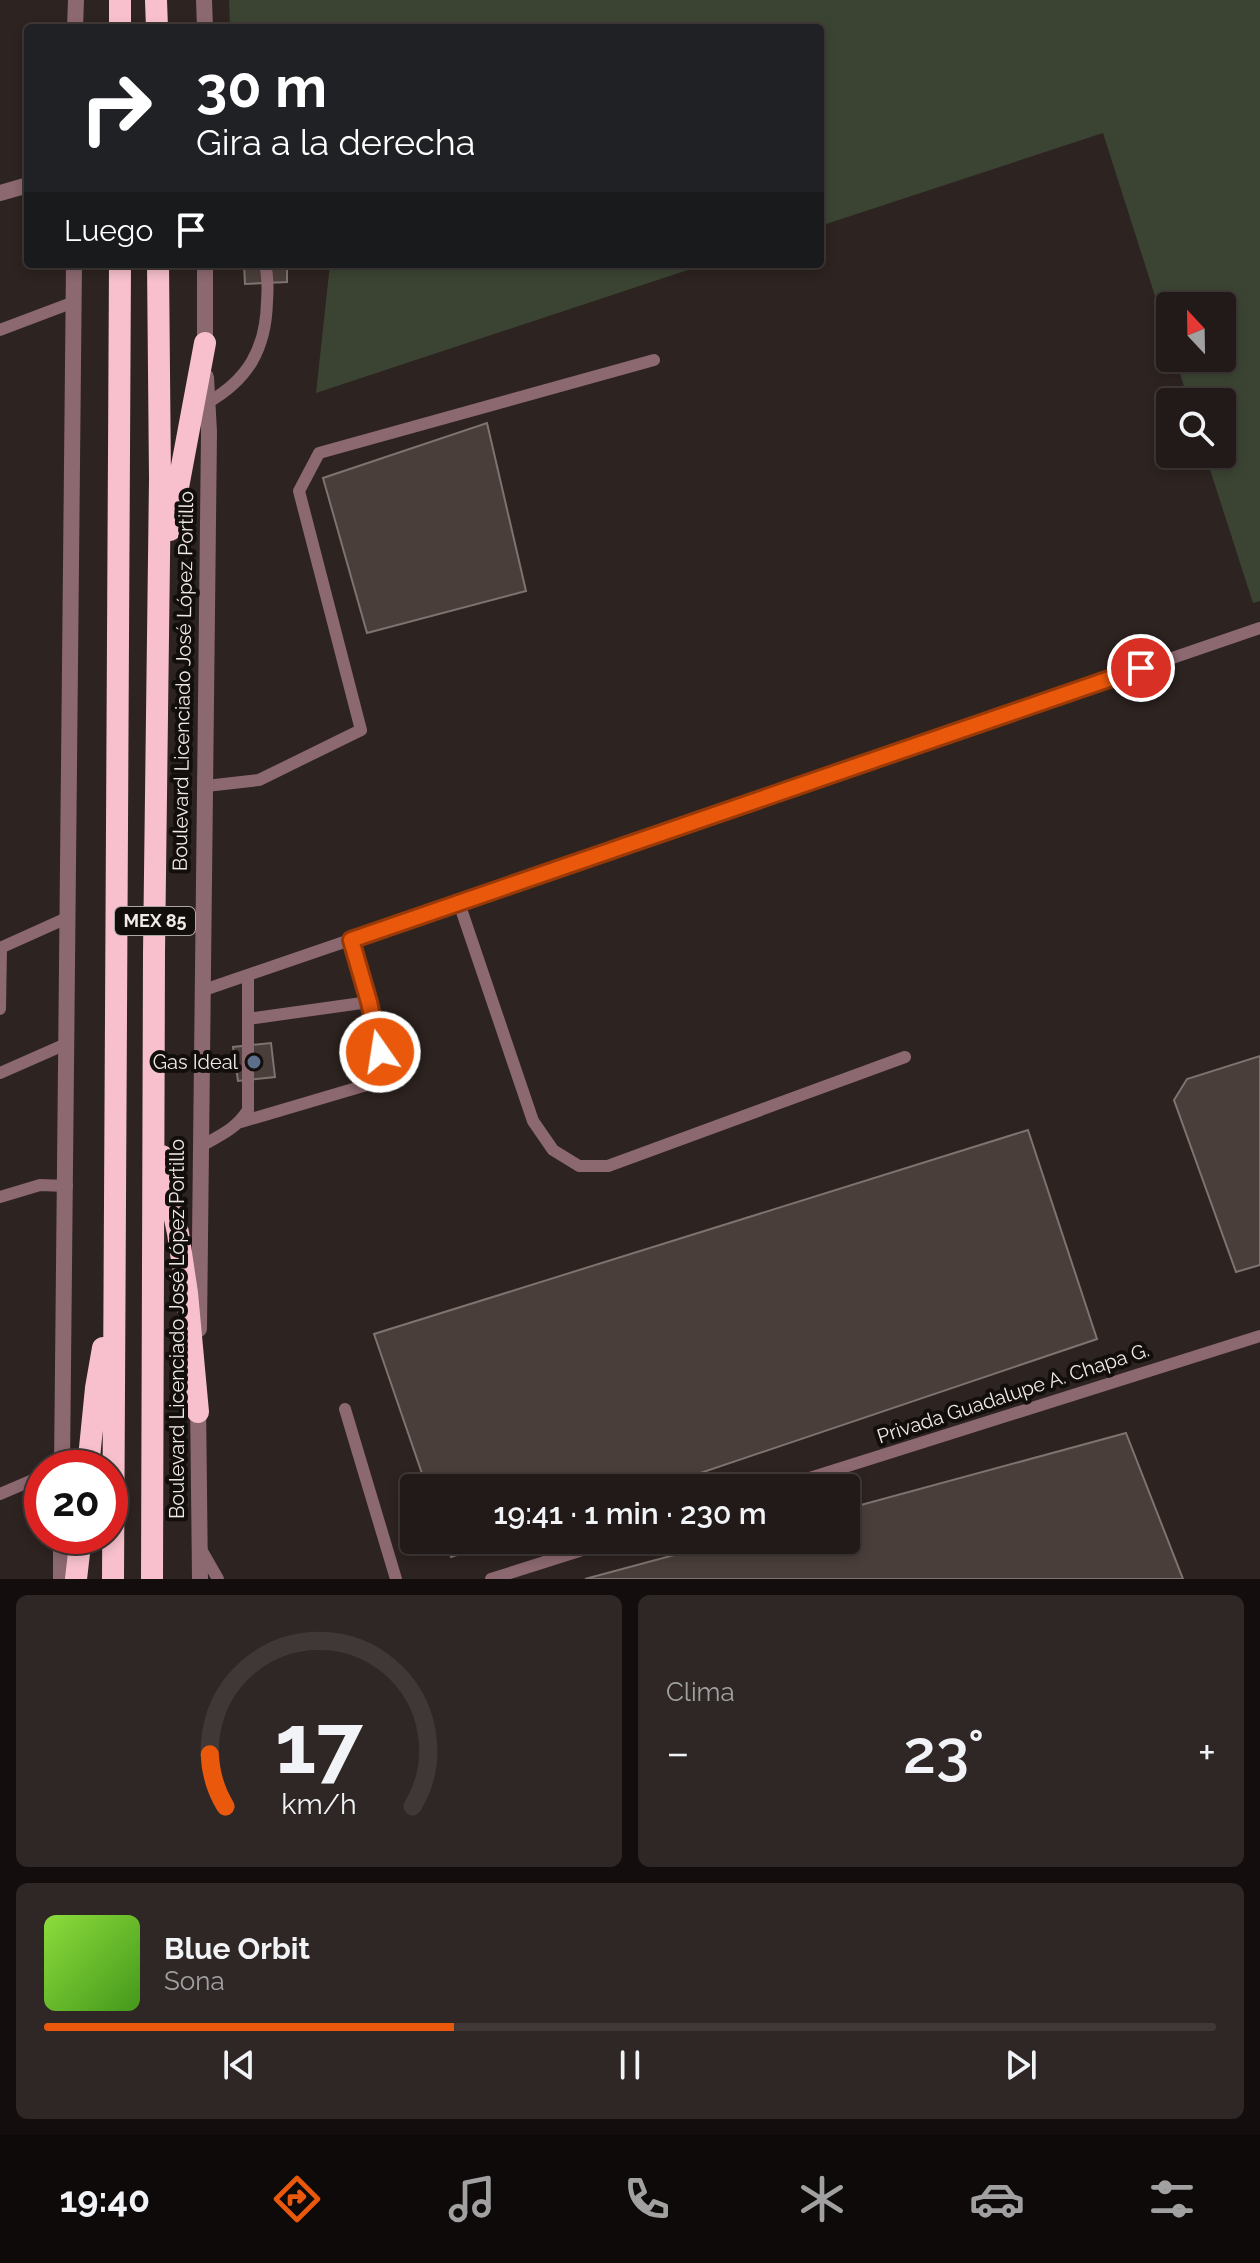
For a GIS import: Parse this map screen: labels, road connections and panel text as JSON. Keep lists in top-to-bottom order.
{
  "streets": {
    "highway": ["Boulevard Licenciado José López Portillo", "MEX 85"],
    "lane": ["Privada Guadalupe A. Chapa G."]
  },
  "places": ["Gas Ideal"],
  "north": "top",
  "page": {
    "turn": ["30 m", "Gira a la derecha"],
    "then": "Luego",
    "limit": "20",
    "trip": "19:41 · 1 min · 230 m",
    "tile": "Clima",
    "heat": ["−", "23°", "+"],
    "song": ["Blue Orbit", "Sona"],
    "tabs": "19:40",
    "gauge": ["17", "km/h"]
  }
}
